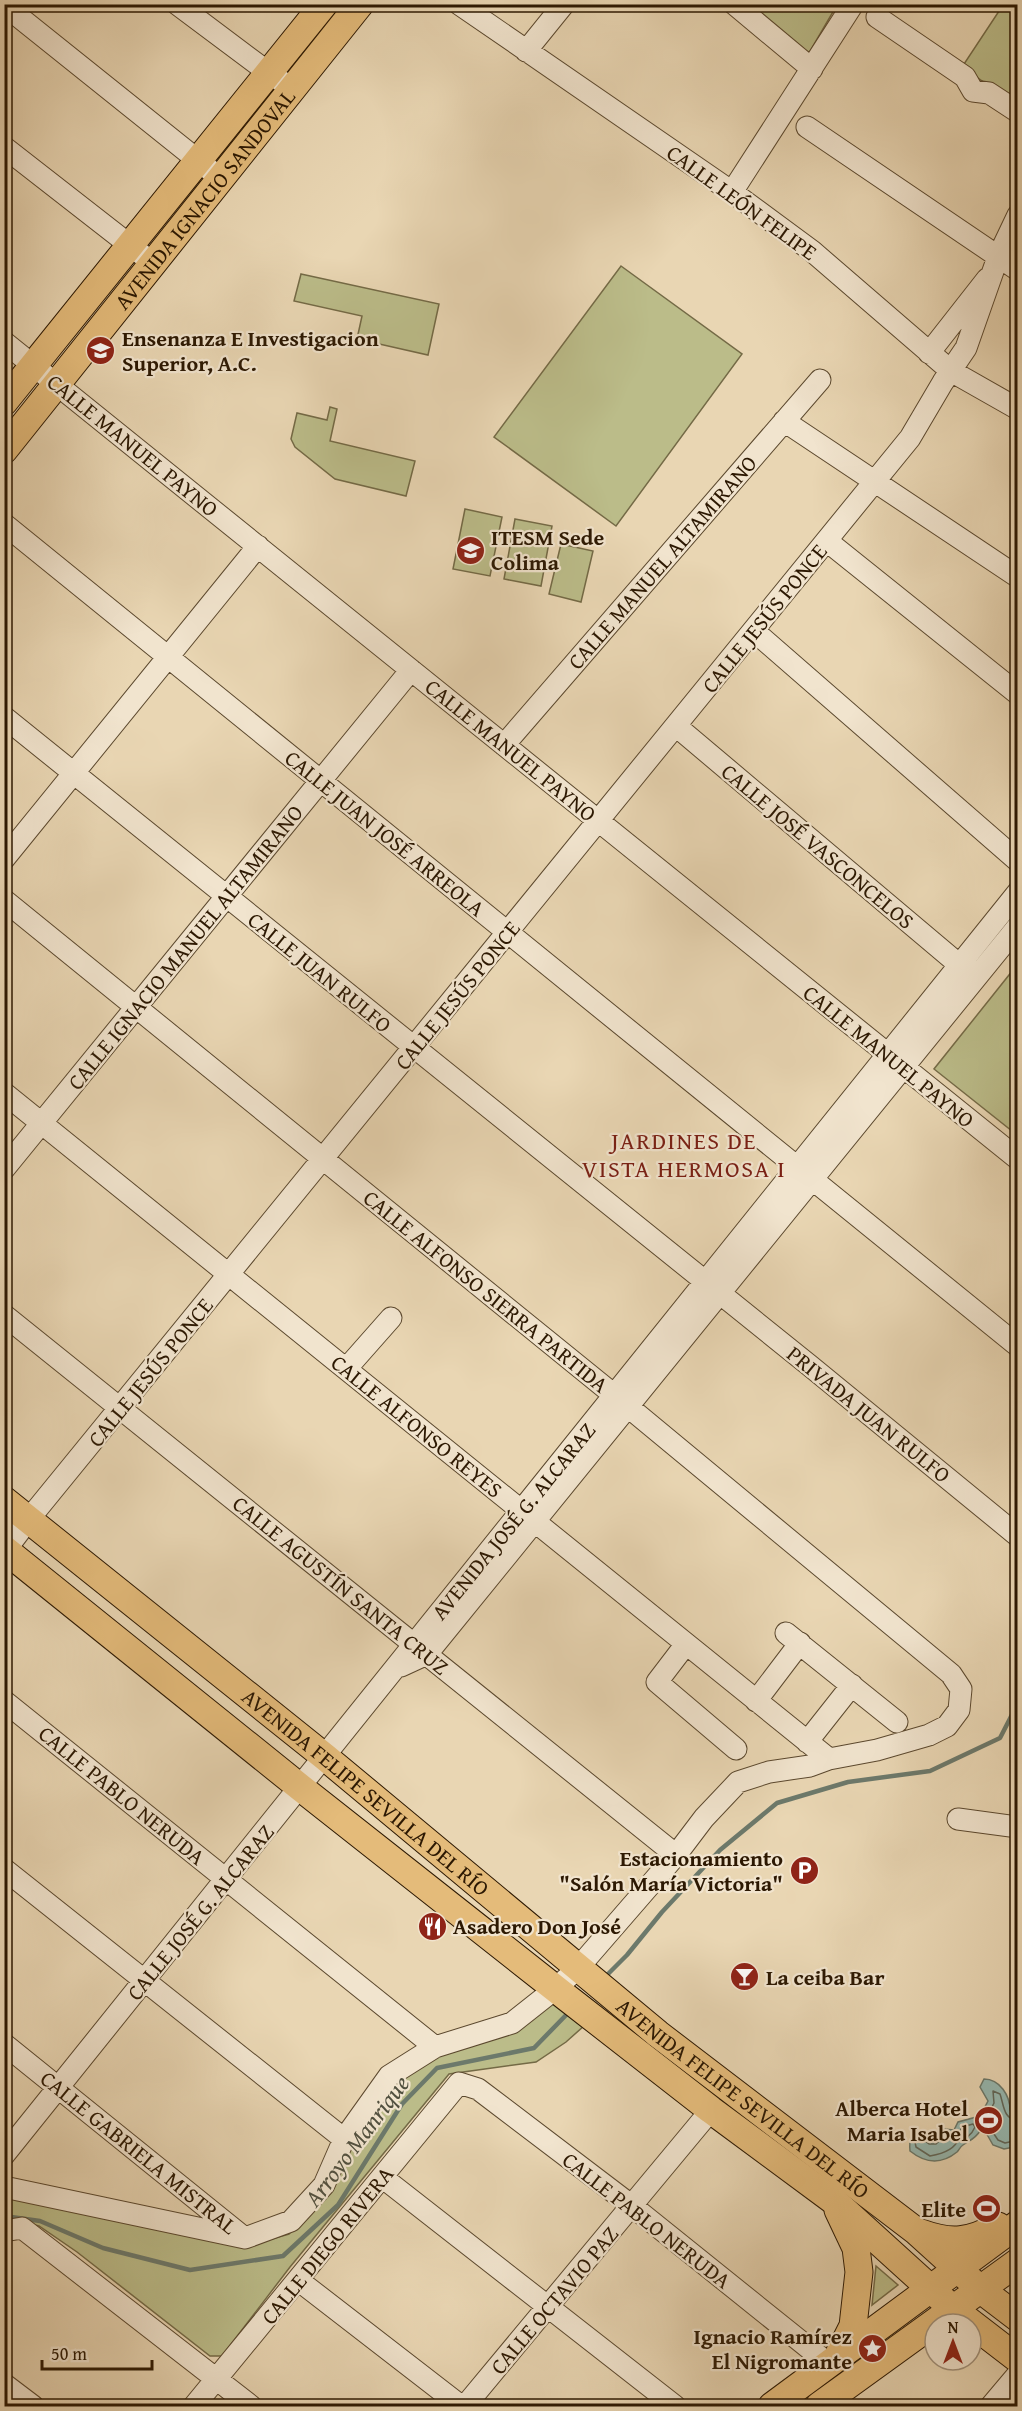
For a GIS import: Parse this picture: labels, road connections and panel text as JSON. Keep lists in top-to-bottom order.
{
  "streets": {
    "main road": ["AVENIDA IGNACIO SANDOVAL", "AVENIDA FELIPE SEVILLA DEL RÍO"],
    "street": [
      "CALLE LEÓN FELIPE",
      "CALLE MANUEL PAYNO",
      "CALLE MANUEL ALTAMIRANO",
      "CALLE JESÚS PONCE",
      "CALLE JUAN JOSÉ ARREOLA",
      "CALLE JOSÉ VASCONCELOS",
      "CALLE IGNACIO MANUEL ALTAMIRANO",
      "CALLE JUAN RULFO",
      "CALLE ALFONSO SIERRA PARTIDA",
      "PRIVADA JUAN RULFO",
      "CALLE ALFONSO REYES",
      "AVENIDA JOSÉ G. ALCARAZ",
      "CALLE AGUSTÍN SANTA CRUZ",
      "CALLE PABLO NERUDA",
      "CALLE JOSÉ G. ALCARAZ",
      "CALLE GABRIELA MISTRAL",
      "CALLE DIEGO RIVERA",
      "CALLE OCTAVIO PAZ"
    ]
  },
  "crossings": [
    ["AVENIDA IGNACIO SANDOVAL", "CALLE MANUEL PAYNO"],
    ["CALLE LEÓN FELIPE", "CALLE JESÚS PONCE"],
    ["CALLE MANUEL PAYNO", "CALLE MANUEL ALTAMIRANO"],
    ["CALLE MANUEL PAYNO", "CALLE JESÚS PONCE"],
    ["CALLE MANUEL PAYNO", "CALLE IGNACIO MANUEL ALTAMIRANO"],
    ["CALLE MANUEL PAYNO", "AVENIDA JOSÉ G. ALCARAZ"],
    ["CALLE JESÚS PONCE", "CALLE JUAN JOSÉ ARREOLA"],
    ["CALLE JESÚS PONCE", "CALLE JOSÉ VASCONCELOS"],
    ["CALLE JESÚS PONCE", "CALLE JUAN RULFO"],
    ["CALLE JESÚS PONCE", "CALLE ALFONSO SIERRA PARTIDA"],
    ["CALLE JESÚS PONCE", "CALLE ALFONSO REYES"],
    ["CALLE JESÚS PONCE", "CALLE AGUSTÍN SANTA CRUZ"],
    ["CALLE JESÚS PONCE", "AVENIDA FELIPE SEVILLA DEL RÍO"],
    ["CALLE JUAN JOSÉ ARREOLA", "CALLE IGNACIO MANUEL ALTAMIRANO"],
    ["CALLE JUAN JOSÉ ARREOLA", "AVENIDA JOSÉ G. ALCARAZ"],
    ["CALLE JOSÉ VASCONCELOS", "AVENIDA JOSÉ G. ALCARAZ"],
    ["CALLE IGNACIO MANUEL ALTAMIRANO", "CALLE JUAN RULFO"],
    ["CALLE IGNACIO MANUEL ALTAMIRANO", "CALLE ALFONSO SIERRA PARTIDA"],
    ["CALLE IGNACIO MANUEL ALTAMIRANO", "CALLE ALFONSO REYES"],
    ["CALLE JUAN RULFO", "PRIVADA JUAN RULFO"],
    ["CALLE JUAN RULFO", "AVENIDA JOSÉ G. ALCARAZ"],
    ["CALLE ALFONSO SIERRA PARTIDA", "CALLE ALFONSO REYES"],
    ["CALLE ALFONSO SIERRA PARTIDA", "AVENIDA JOSÉ G. ALCARAZ"],
    ["PRIVADA JUAN RULFO", "AVENIDA JOSÉ G. ALCARAZ"],
    ["CALLE ALFONSO REYES", "AVENIDA JOSÉ G. ALCARAZ"],
    ["AVENIDA JOSÉ G. ALCARAZ", "CALLE AGUSTÍN SANTA CRUZ"],
    ["AVENIDA JOSÉ G. ALCARAZ", "CALLE JOSÉ G. ALCARAZ"],
    ["CALLE AGUSTÍN SANTA CRUZ", "CALLE JOSÉ G. ALCARAZ"],
    ["AVENIDA FELIPE SEVILLA DEL RÍO", "CALLE JOSÉ G. ALCARAZ"],
    ["AVENIDA FELIPE SEVILLA DEL RÍO", "CALLE OCTAVIO PAZ"],
    ["CALLE PABLO NERUDA", "CALLE JOSÉ G. ALCARAZ"],
    ["CALLE PABLO NERUDA", "CALLE DIEGO RIVERA"],
    ["CALLE PABLO NERUDA", "CALLE OCTAVIO PAZ"],
    ["CALLE JOSÉ G. ALCARAZ", "CALLE GABRIELA MISTRAL"]
  ],
  "districts": ["JARDINES DE VISTA HERMOSA I"],
  "water": ["Arroyo Manrique"],
  "places": {
    "school or university": ["Ensenanza E Investigacion Superior, A.C.", "ITESM Sede Colima"],
    "parking": ["Estacionamiento \"Salón María Victoria\""],
    "restaurant": ["Asadero Don José"],
    "bar": ["La ceiba Bar"],
    "sports": ["Alberca Hotel Maria Isabel", "Elite"],
    "place": ["Ignacio Ramírez El Nigromante"]
  },
  "scale_bar": "50 m",
  "north": "top"
}
